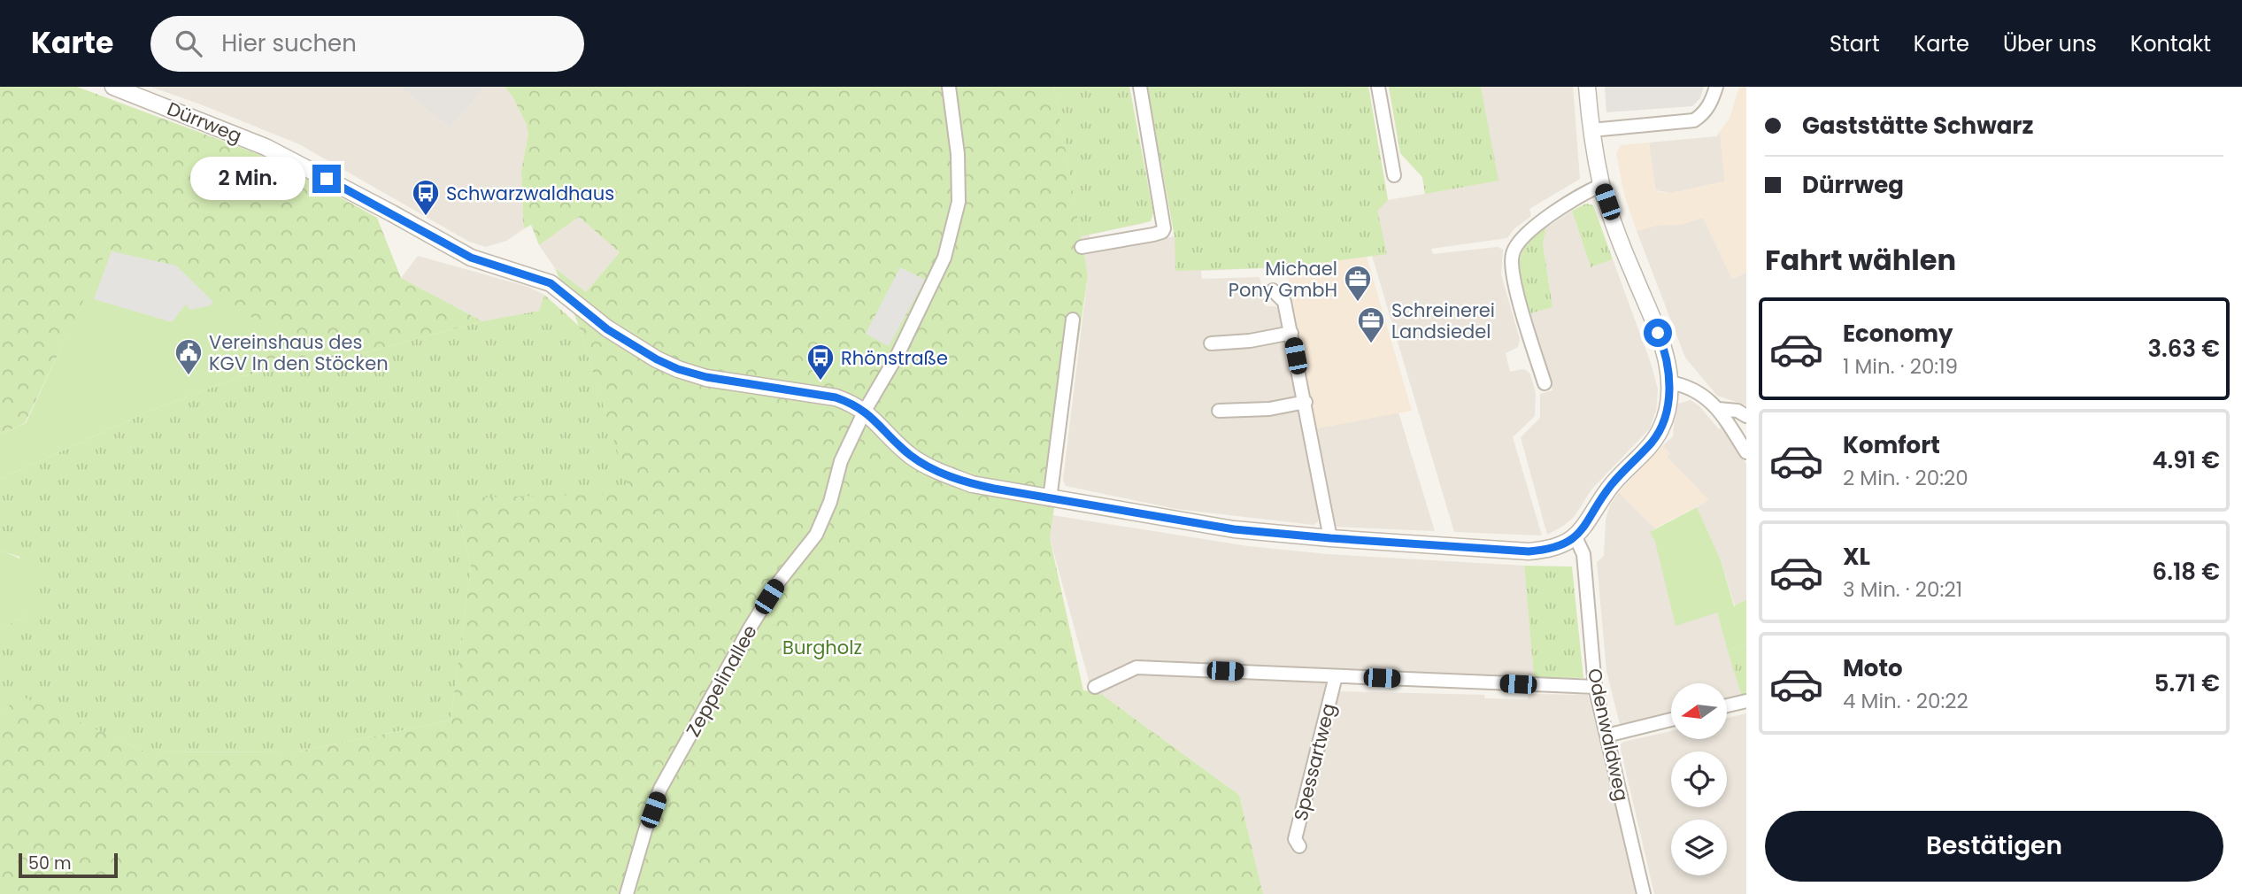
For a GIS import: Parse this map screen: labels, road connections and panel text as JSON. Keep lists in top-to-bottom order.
{
  "streets": {
    "street": [
      "Dürrweg",
      "Zeppelinallee",
      "Odenwaldweg",
      "Spessartweg"
    ]
  },
  "crossings": [
    ["Dürrweg", "Zeppelinallee"],
    ["Odenwaldweg", "Spessartweg"]
  ],
  "parks": ["Burgholz"],
  "places": {
    "bus stop": ["Schwarzwaldhaus", "Rhönstraße"],
    "office": ["Michael Pony GmbH", "Schreinerei Landsiedel"],
    "public building": ["Vereinshaus des KGV In den Stöcken"]
  },
  "scale_bar": "50 m",
  "north": "left",
  "page": {
    "header": "Karte",
    "search": "Hier suchen",
    "nav": [
      "Start",
      "Karte",
      "Über uns",
      "Kontakt"
    ],
    "banner": ["Gaststätte Schwarz", "Dürrweg"],
    "bubble": "2 Min.",
    "heading": "Fahrt wählen",
    "list": [
      {
        "name": "Economy",
        "note": "1 Min. · 20:19",
        "value": "3.63 €"
      },
      {
        "name": "Komfort",
        "note": "2 Min. · 20:20",
        "value": "4.91 €"
      },
      {
        "name": "XL",
        "note": "3 Min. · 20:21",
        "value": "6.18 €"
      },
      {
        "name": "Moto",
        "note": "4 Min. · 20:22",
        "value": "5.71 €"
      }
    ],
    "buttons": "Bestätigen",
    "scale": "50 m"
  }
}
